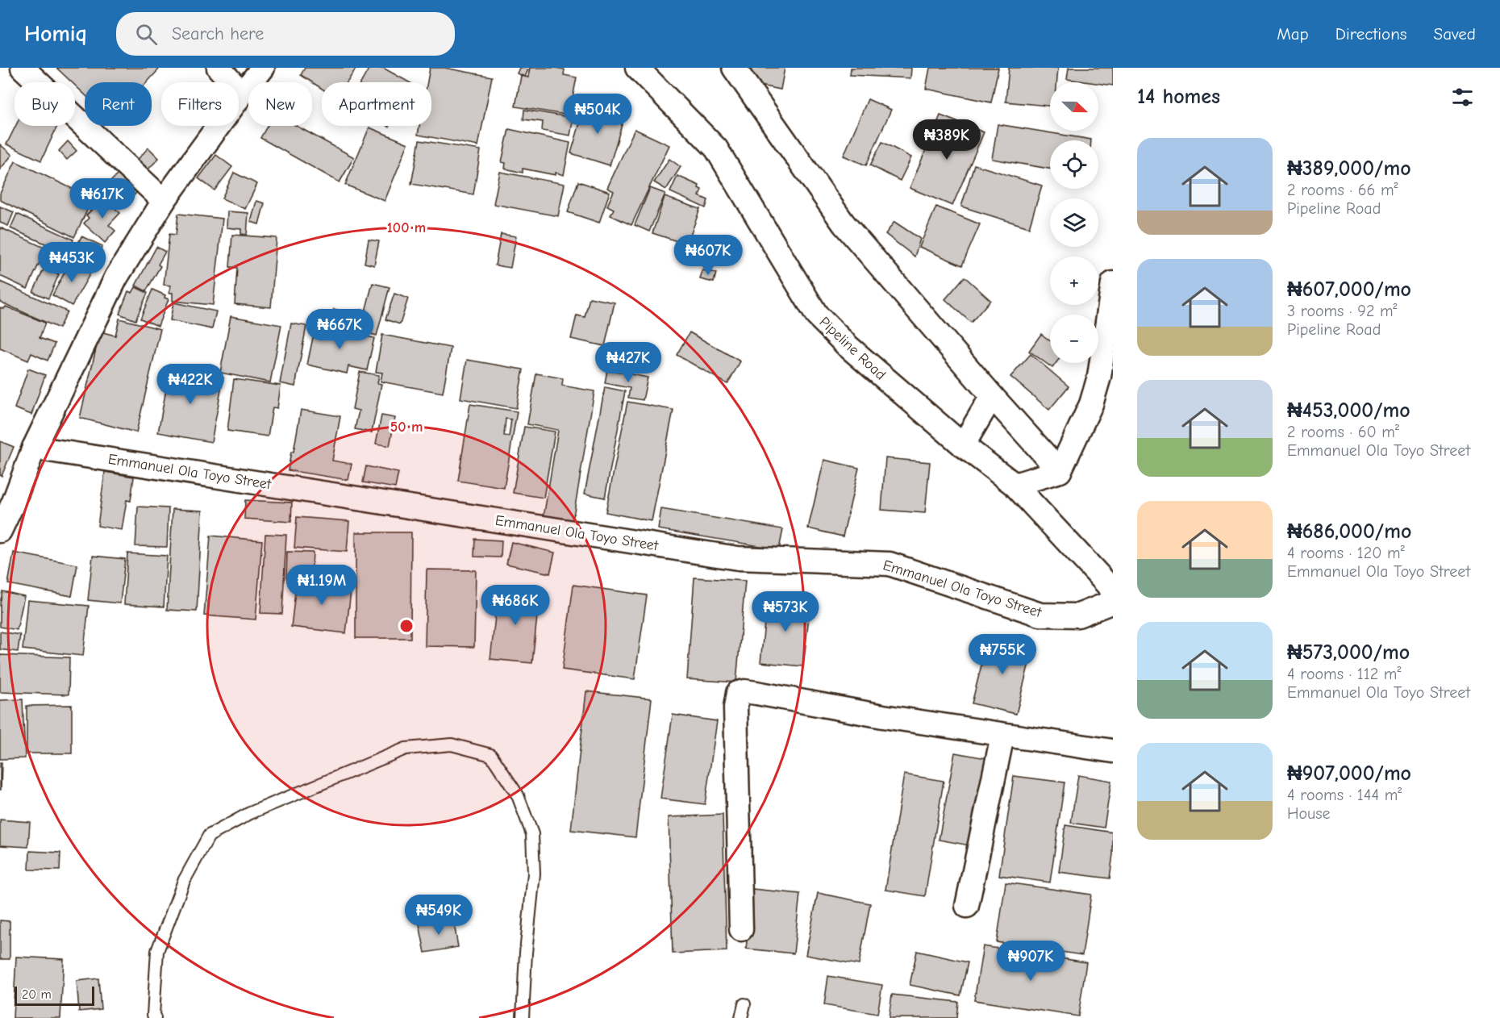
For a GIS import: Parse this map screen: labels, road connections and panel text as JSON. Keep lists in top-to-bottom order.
{
  "streets": {
    "street": ["Pipeline Road", "Emmanuel Ola Toyo Street"]
  },
  "scale_bar": "20 m",
  "north": "right",
  "page": {
    "header": "Homiq",
    "search": "Search here",
    "nav": ["Map", "Directions", "Saved"],
    "heading": "14 homes",
    "map_buttons": ["+", "−"],
    "chip": [
      "Buy",
      "Rent",
      "Filters",
      "New",
      "Apartment"
    ],
    "price": [
      "₦504K",
      "₦389K",
      "₦617K",
      "₦607K",
      "₦453K",
      "₦667K",
      "₦427K",
      "₦422K",
      "₦1.19M",
      "₦686K",
      "₦573K",
      "₦755K",
      "₦549K",
      "₦907K"
    ],
    "list": [
      {
        "name": "₦389,000/mo",
        "note": "2 rooms · 66 m² · Pipeline Road"
      },
      {
        "name": "₦607,000/mo",
        "note": "3 rooms · 92 m² · Pipeline Road"
      },
      {
        "name": "₦453,000/mo",
        "note": "2 rooms · 60 m² · Emmanuel Ola Toyo Street"
      },
      {
        "name": "₦686,000/mo",
        "note": "4 rooms · 120 m² · Emmanuel Ola Toyo Street"
      },
      {
        "name": "₦573,000/mo",
        "note": "4 rooms · 112 m² · Emmanuel Ola Toyo Street"
      },
      {
        "name": "₦907,000/mo",
        "note": "4 rooms · 144 m² · House"
      }
    ],
    "scale": "20 m"
  },
  "rings": ["100 m", "50 m"]
}
